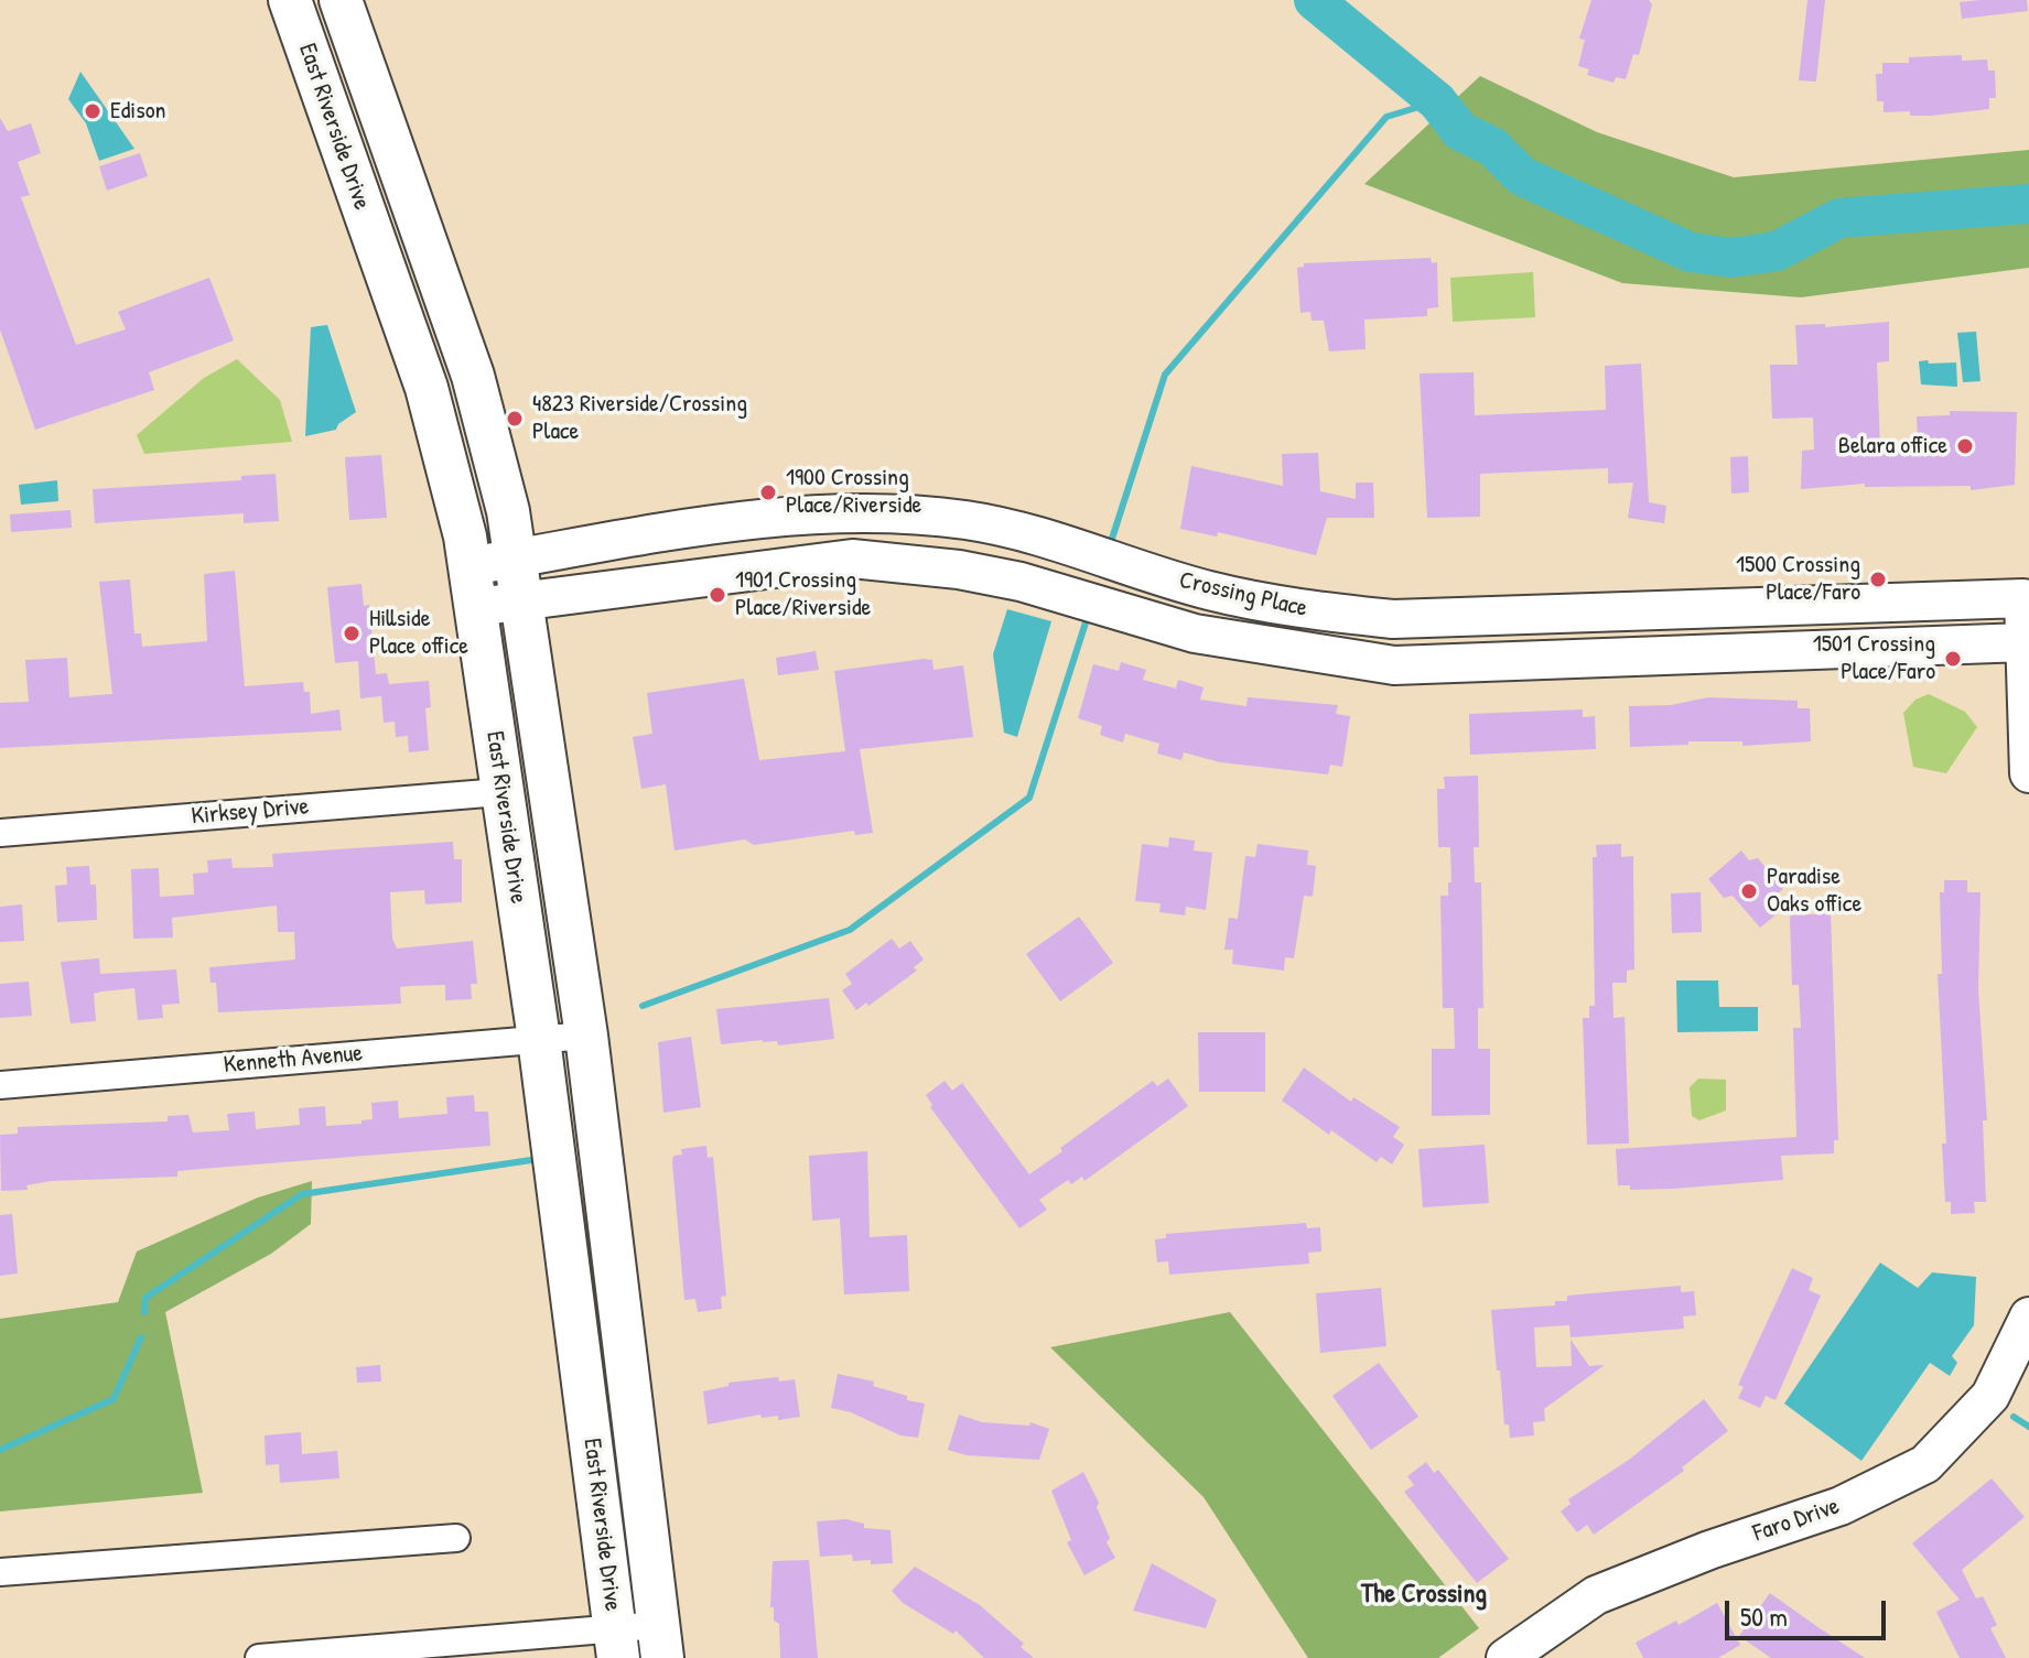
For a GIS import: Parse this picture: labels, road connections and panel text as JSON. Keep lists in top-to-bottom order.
{
  "streets": {
    "main road": ["East Riverside Drive"],
    "street": [
      "Crossing Place",
      "Kirksey Drive",
      "Kenneth Avenue",
      "Faro Drive"
    ]
  },
  "crossings": [
    ["East Riverside Drive", "Crossing Place"],
    ["East Riverside Drive", "Kirksey Drive"],
    ["East Riverside Drive", "Kenneth Avenue"]
  ],
  "districts": ["The Crossing"],
  "places": [
    "Edison",
    "4823 Riverside/Crossing Place",
    "Belara office",
    "1900 Crossing Place/Riverside",
    "1500 Crossing Place/Faro",
    "1901 Crossing Place/Riverside",
    "Hillside Place office",
    "1501 Crossing Place/Faro",
    "Paradise Oaks office"
  ],
  "scale_bar": "50 m"
}
